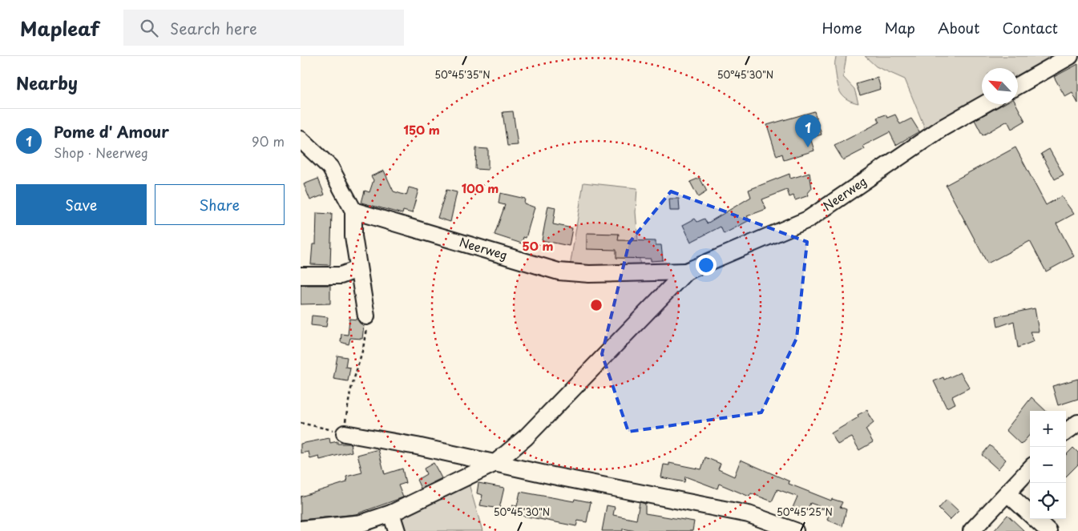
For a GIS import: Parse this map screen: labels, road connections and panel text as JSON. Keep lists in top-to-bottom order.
{
  "streets": {
    "street": ["Neerweg"]
  },
  "north": "top left",
  "page": {
    "header": "Mapleaf",
    "search": "Search here",
    "nav": [
      "Home",
      "Map",
      "About",
      "Contact"
    ],
    "heading": "Nearby",
    "list": [
      {
        "mark": "1",
        "name": "Pome d' Amour",
        "note": "Shop · Neerweg",
        "value": "90 m"
      }
    ],
    "pins": "1",
    "buttons": ["Save", "Share"],
    "map_buttons": ["+", "−"]
  },
  "coordinates": ["50°45'35\"N", "50°45'30\"N", "50°45'25\"N"],
  "rings": ["150 m", "100 m", "50 m"]
}
